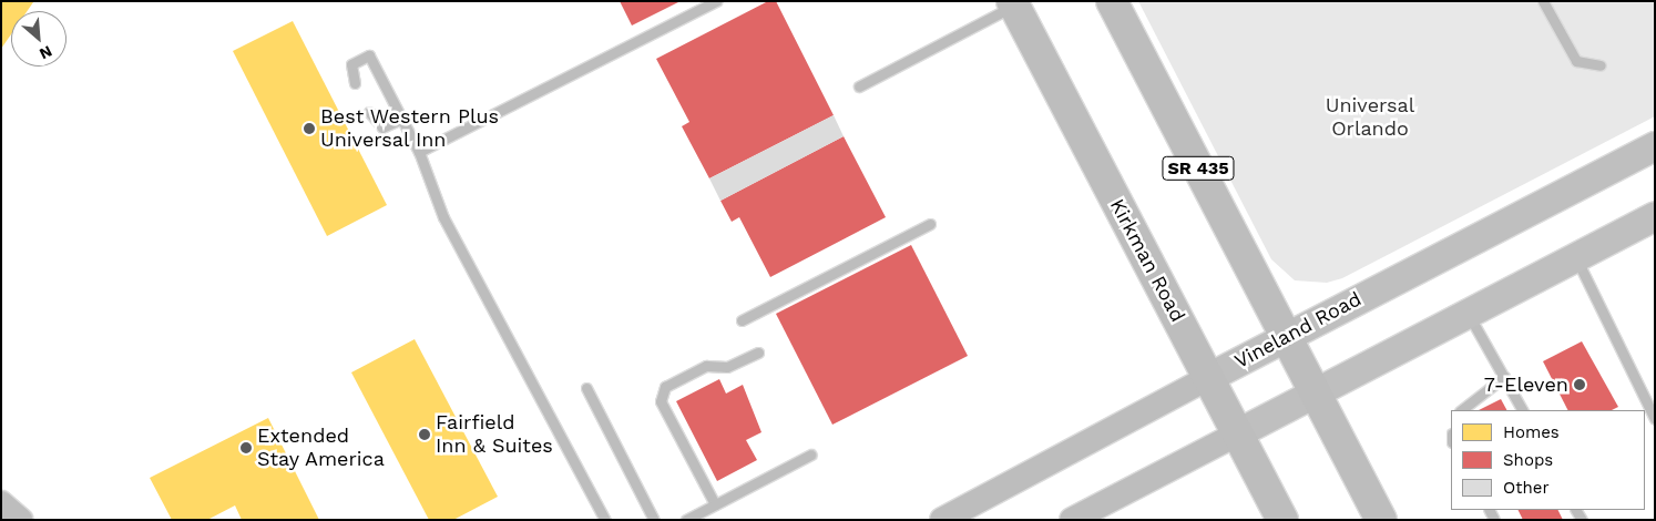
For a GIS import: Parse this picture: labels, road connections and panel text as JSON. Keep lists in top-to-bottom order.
{
  "streets": {
    "main road": ["SR 435", "Kirkman Road", "Vineland Road"]
  },
  "crossings": [
    ["SR 435", "Vineland Road"],
    ["Kirkman Road", "Vineland Road"]
  ],
  "parks": ["Universal Orlando"],
  "places": [
    "Best Western Plus Universal Inn",
    "7-Eleven",
    "Fairfield Inn & Suites",
    "Extended Stay America"
  ],
  "legend": ["Homes", "Shops", "Other"],
  "north": "bottom right"
}
